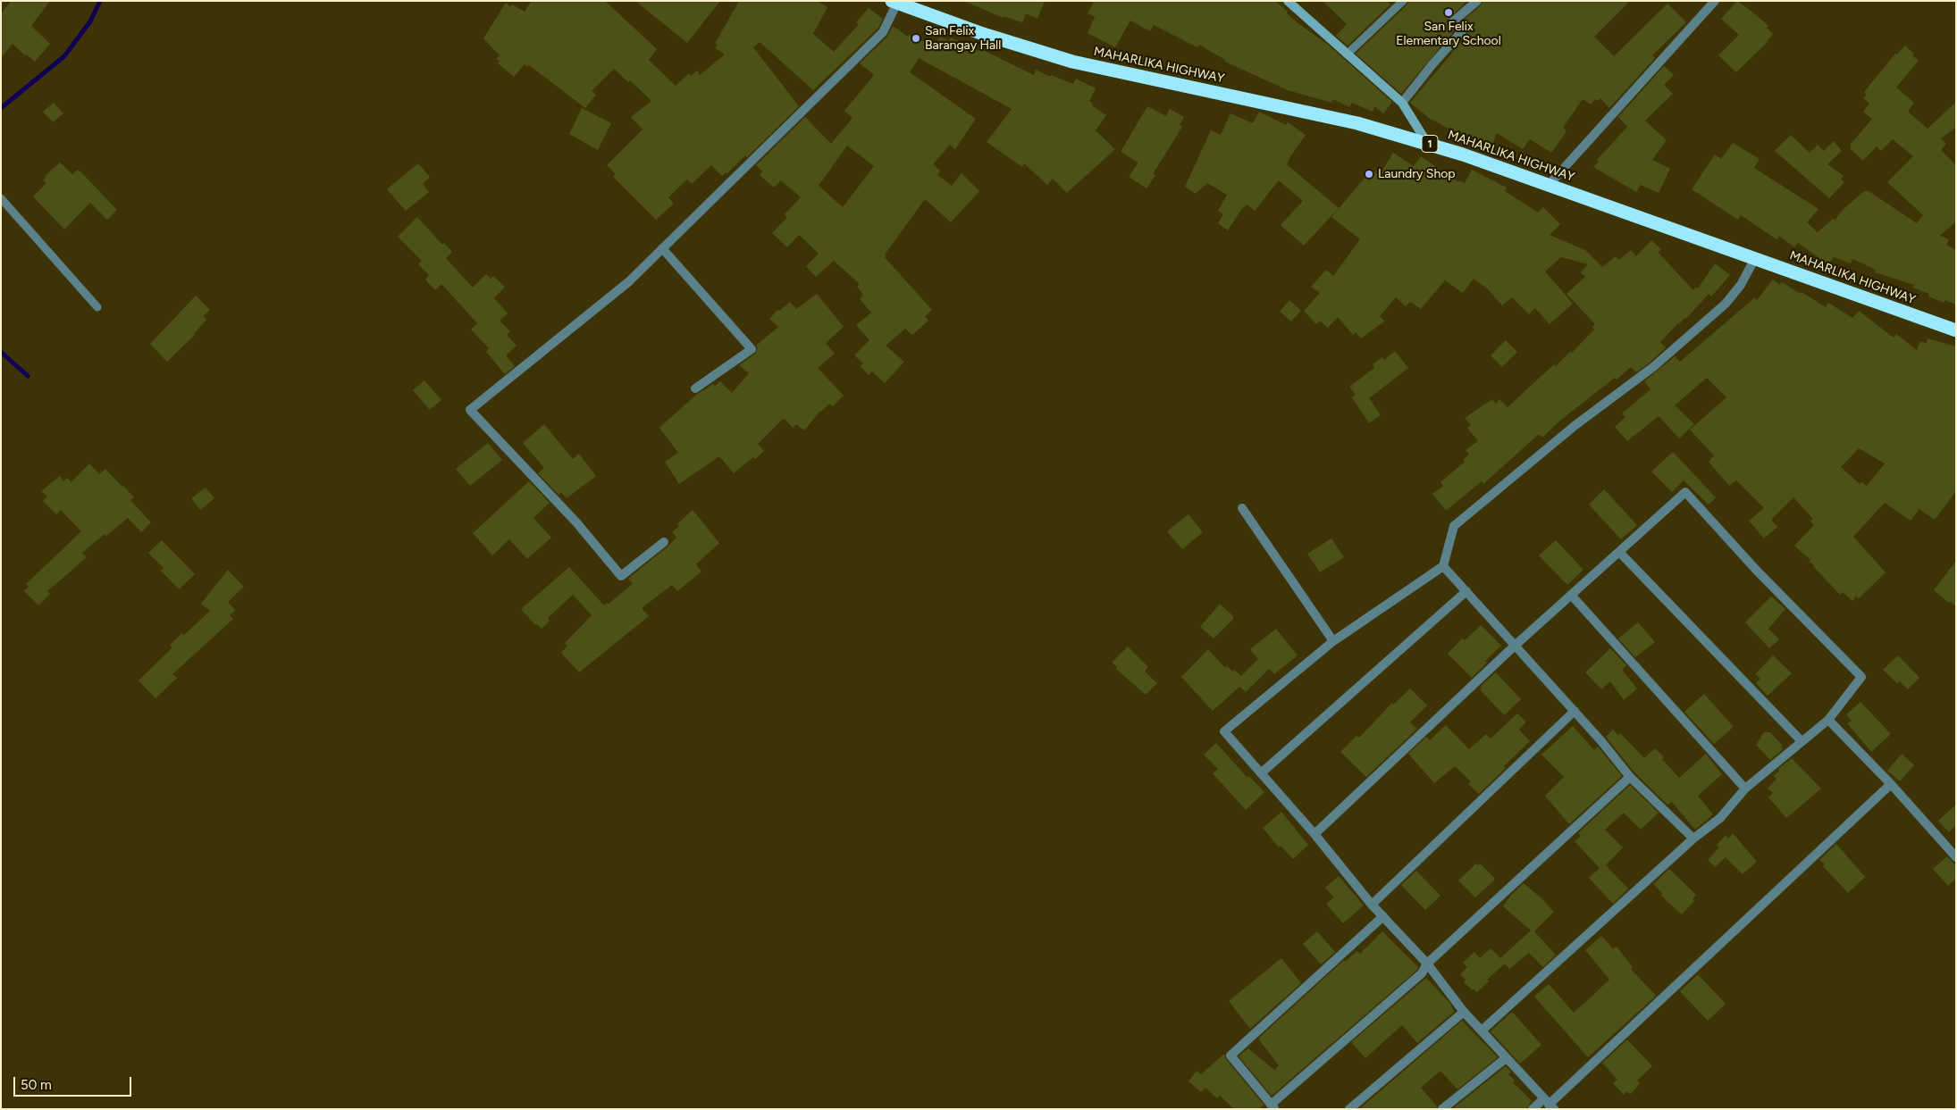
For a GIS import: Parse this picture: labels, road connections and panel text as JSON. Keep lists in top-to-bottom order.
{
  "streets": {
    "highway": ["MAHARLIKA HIGHWAY", "1"]
  },
  "places": ["San Felix Elementary School", "San Felix Barangay Hall", "Laundry Shop"],
  "scale_bar": "50 m"
}
